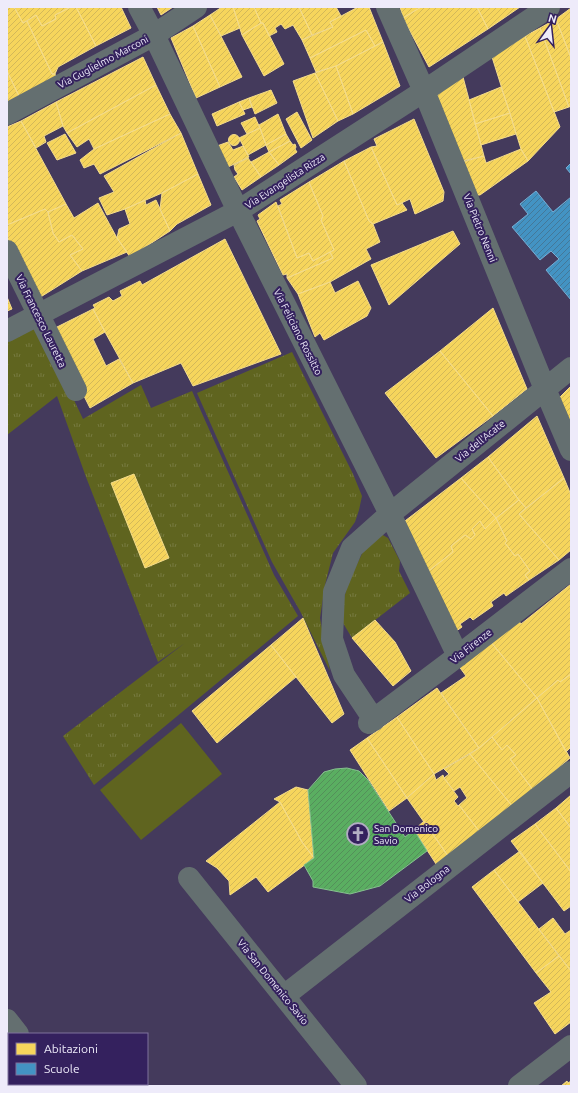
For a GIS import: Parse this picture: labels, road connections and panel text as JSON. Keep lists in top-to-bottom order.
{
  "streets": {
    "street": [
      "Via Guglielmo Marconi",
      "Via Evangelista Rizza",
      "Via Pietro Nenni",
      "Via Francesco Lauretta",
      "Via Feliciano Rossitto",
      "Via dell'Acate",
      "Via Firenze",
      "Via Bologna",
      "Via San Domenico Savio"
    ]
  },
  "crossings": [
    ["Via Guglielmo Marconi", "Via Feliciano Rossitto"],
    ["Via Evangelista Rizza", "Via Pietro Nenni"],
    ["Via Evangelista Rizza", "Via Francesco Lauretta"],
    ["Via Evangelista Rizza", "Via Feliciano Rossitto"],
    ["Via Pietro Nenni", "Via dell'Acate"],
    ["Via Feliciano Rossitto", "Via dell'Acate"],
    ["Via Feliciano Rossitto", "Via Firenze"],
    ["Via dell'Acate", "Via Firenze"],
    ["Via Bologna", "Via San Domenico Savio"]
  ],
  "places": {
    "church": ["San Domenico Savio"]
  },
  "legend": ["Abitazioni", "Scuole"],
  "north": "top"
}
